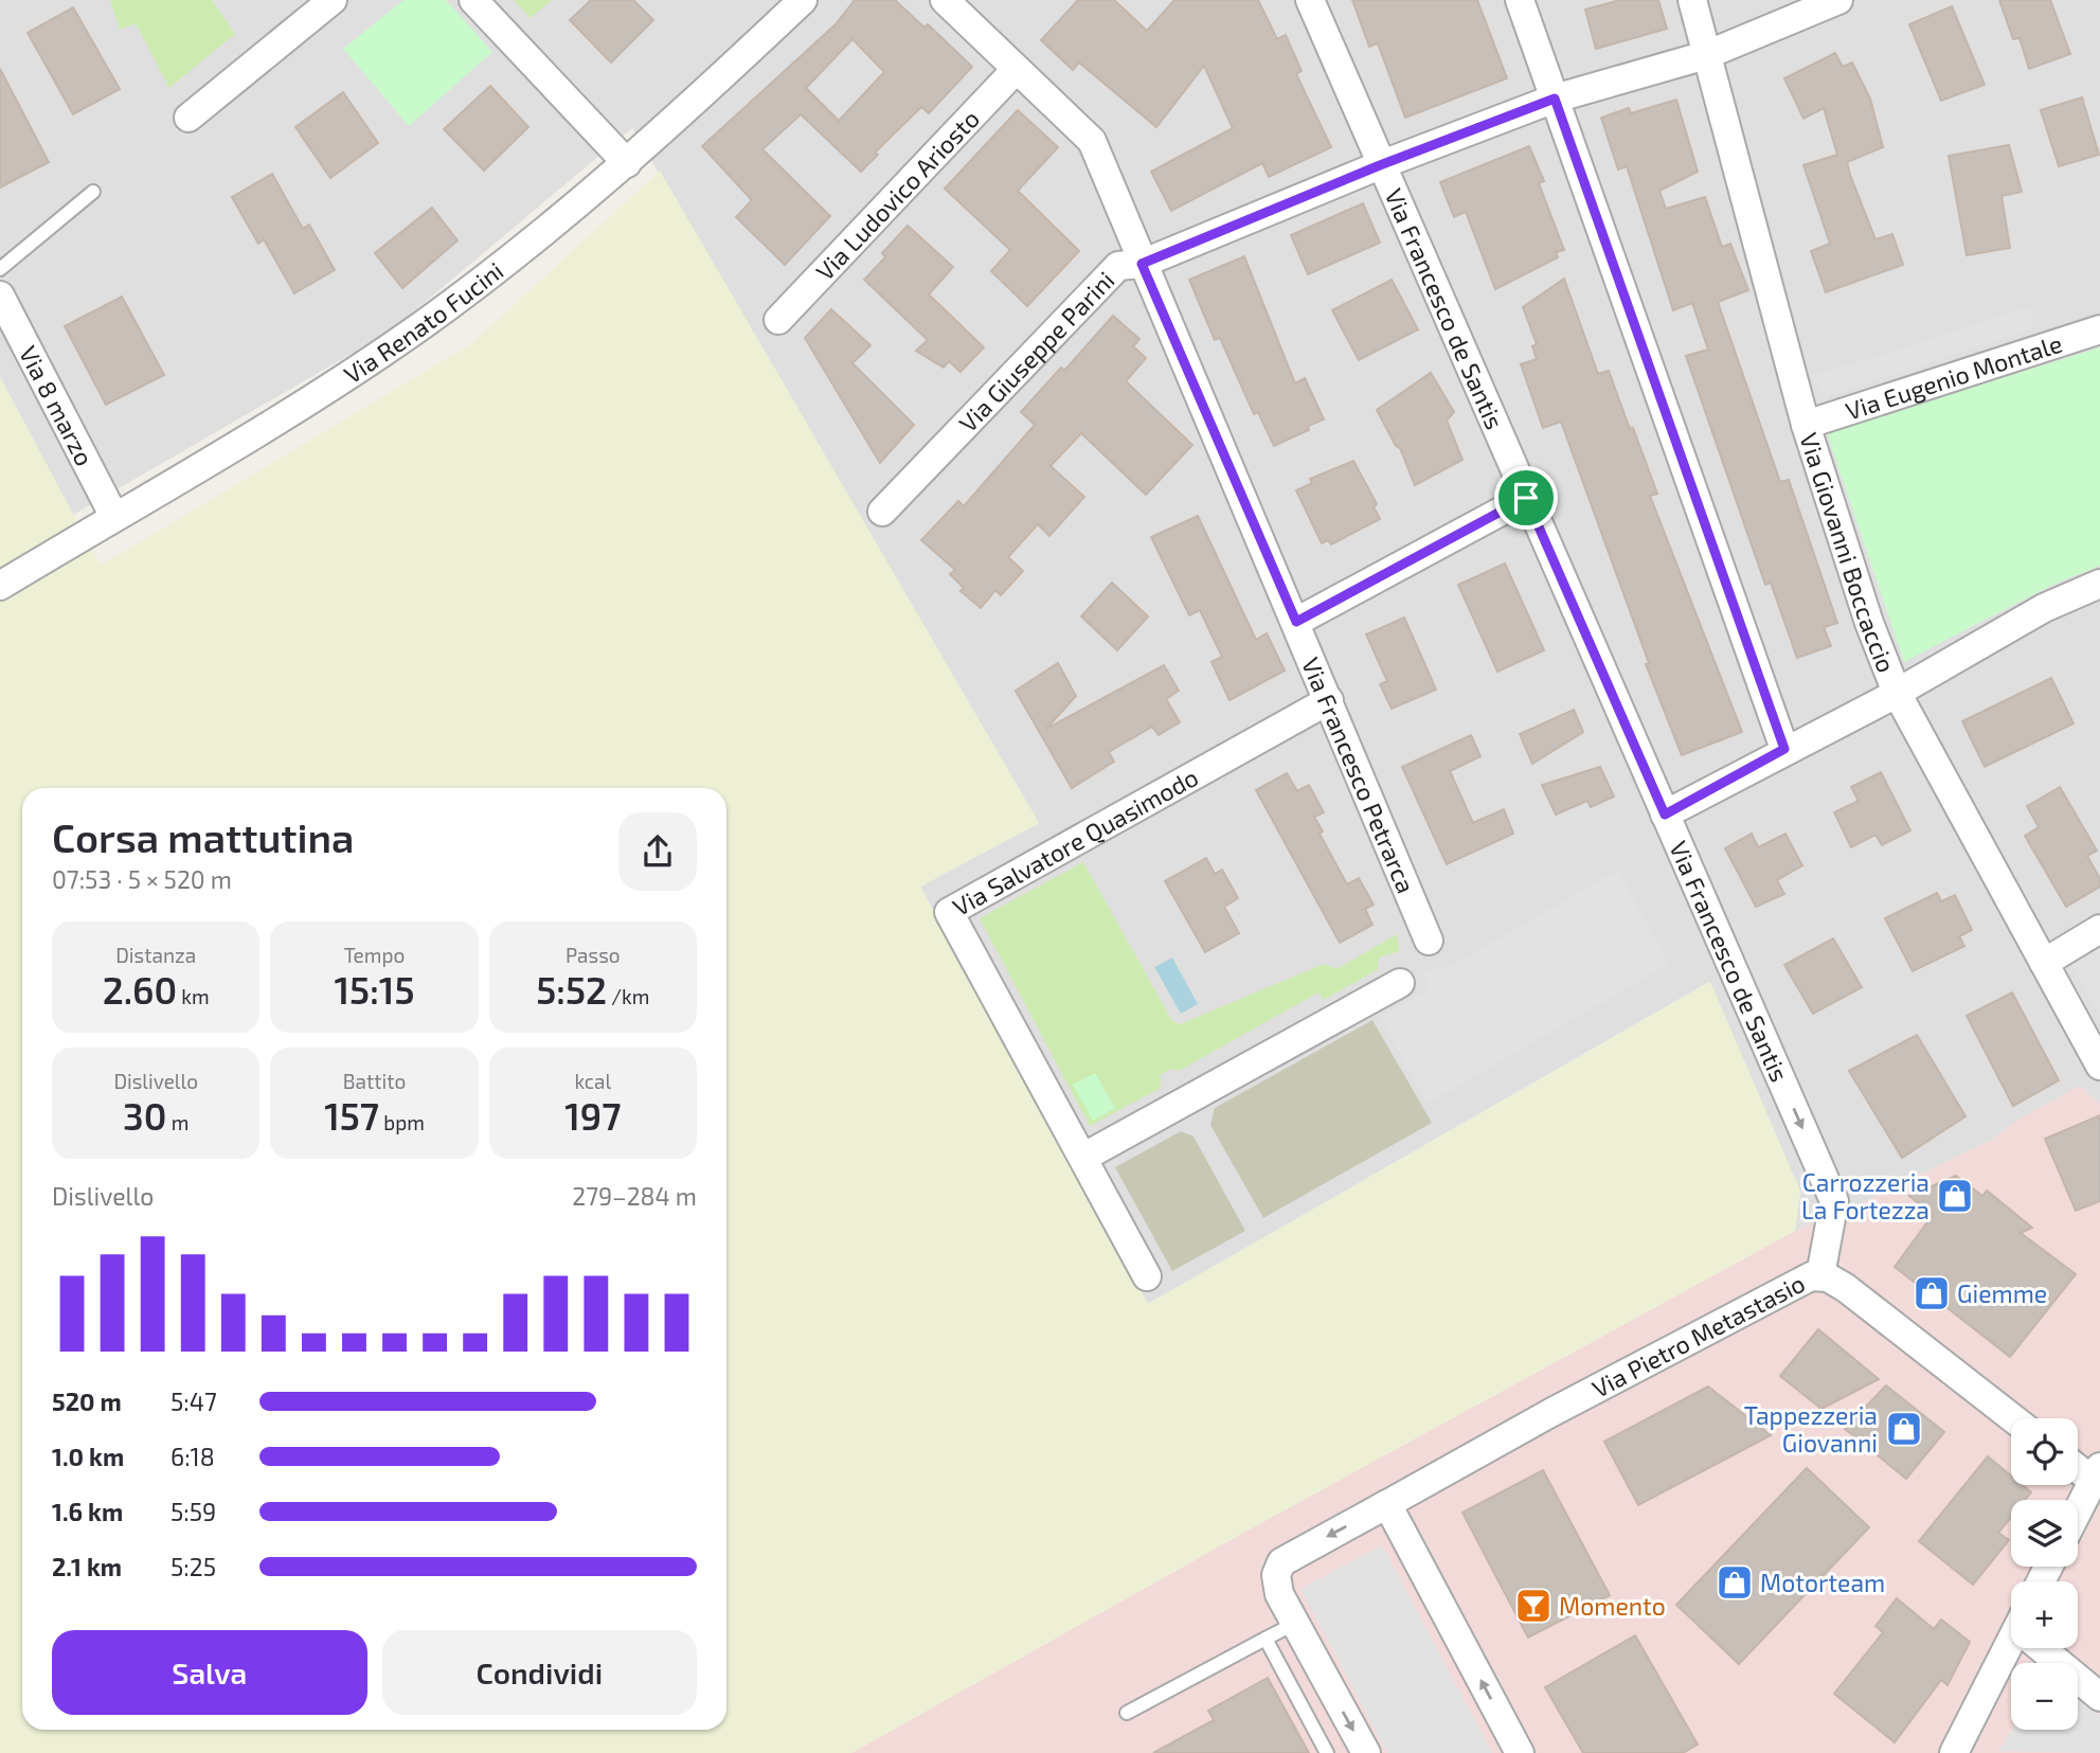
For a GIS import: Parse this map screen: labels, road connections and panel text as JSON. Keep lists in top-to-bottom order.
{
  "streets": {
    "street": [
      "Via Ludovico Ariosto",
      "Via Francesco de Santis",
      "Via Renato Fucini",
      "Via Giuseppe Parini",
      "Via Eugenio Montale",
      "Via 8 marzo",
      "Via Giovanni Boccaccio",
      "Via Francesco Petrarca",
      "Via Salvatore Quasimodo",
      "Via Pietro Metastasio"
    ]
  },
  "crossings": [
    ["Via Ludovico Ariosto", "Via Francesco Petrarca"],
    ["Via Francesco de Santis", "Via Giuseppe Parini"],
    ["Via Francesco de Santis", "Via Pietro Metastasio"],
    ["Via Renato Fucini", "Via 8 marzo"],
    ["Via Giuseppe Parini", "Via Giovanni Boccaccio"],
    ["Via Giuseppe Parini", "Via Francesco Petrarca"],
    ["Via Eugenio Montale", "Via Giovanni Boccaccio"],
    ["Via Francesco Petrarca", "Via Salvatore Quasimodo"]
  ],
  "one_way": ["Via Francesco de Santis"],
  "places": {
    "shop": [
      "Carrozzeria La Fortezza",
      "Giemme",
      "Tappezzeria Giovanni",
      "Motorteam"
    ],
    "bar": ["Momento"]
  },
  "page": {
    "heading": ["Corsa mattutina", "07:53 · 5 × 520 m"],
    "stats": [
      ["Distanza", "2.60 km"],
      ["Tempo", "15:15"],
      ["Passo", "5:52 /km"],
      ["Dislivello", "30 m"],
      ["Battito", "157 bpm"],
      ["kcal", "197"]
    ],
    "chart": ["Dislivello", "279–284 m"],
    "list": [
      {
        "name": "520 m",
        "note": "5:47"
      },
      {
        "name": "1.0 km",
        "note": "6:18"
      },
      {
        "name": "1.6 km",
        "note": "5:59"
      },
      {
        "name": "2.1 km",
        "note": "5:25"
      }
    ],
    "map_buttons": ["+", "−"],
    "buttons": ["Salva", "Condividi"]
  }
}
